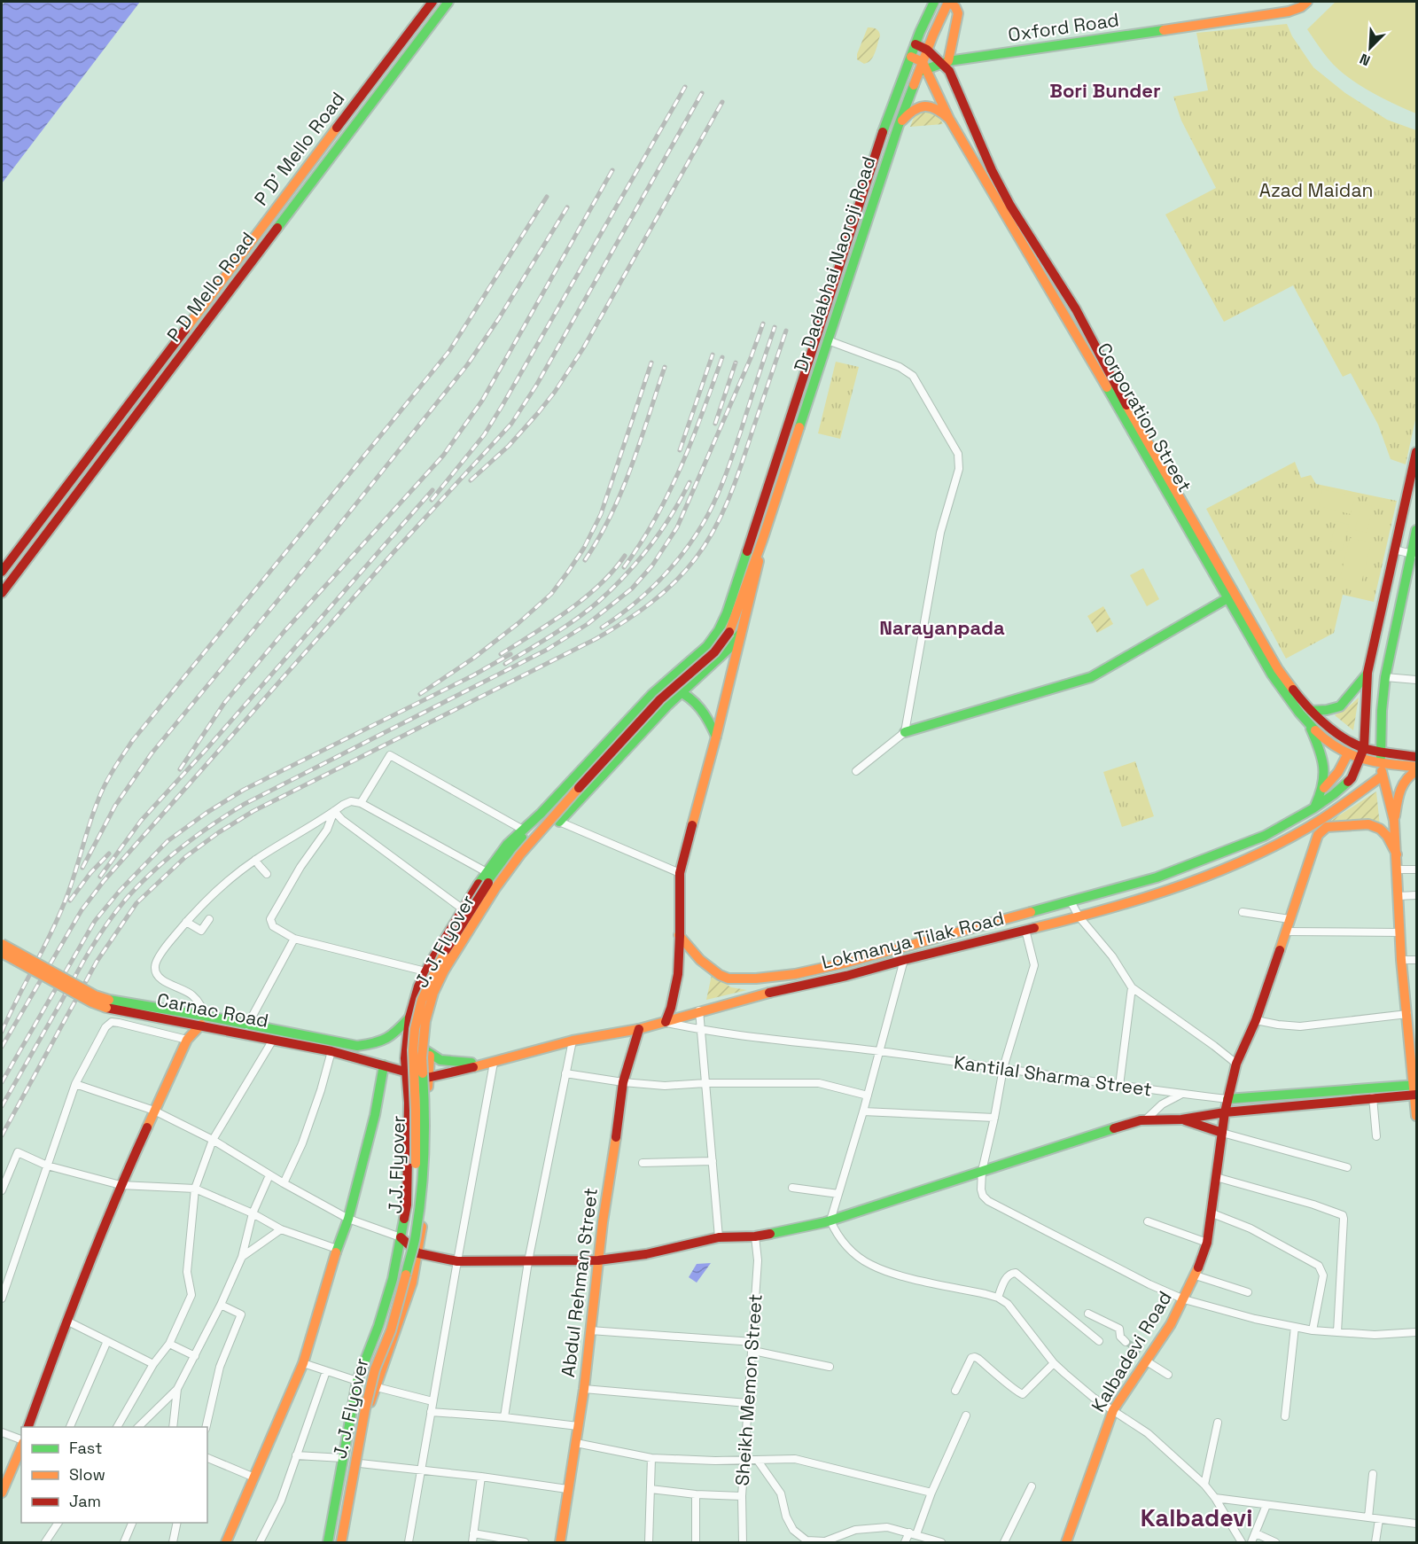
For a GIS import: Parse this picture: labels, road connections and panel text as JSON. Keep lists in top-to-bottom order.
{
  "streets": {
    "main road": [
      "Oxford Road",
      "P D' Mello Road",
      "Dr Dadabhai Naoroji Road",
      "P D Mello Road",
      "Corporation Street",
      "Lokmanya Tilak Road",
      "J. J. Flyover",
      "Carnac Road",
      "J.J. Flyover",
      "Abdul Rehman Street",
      "Kalbadevi Road"
    ],
    "street": ["Kantilal Sharma Street", "Sheikh Memon Street"]
  },
  "crossings": [
    ["Oxford Road", "Dr Dadabhai Naoroji Road"],
    ["Oxford Road", "Corporation Street"],
    ["Dr Dadabhai Naoroji Road", "Corporation Street"],
    ["Dr Dadabhai Naoroji Road", "J. J. Flyover"],
    ["Dr Dadabhai Naoroji Road", "J.J. Flyover"],
    ["Corporation Street", "Lokmanya Tilak Road"],
    ["Lokmanya Tilak Road", "Carnac Road"],
    ["Lokmanya Tilak Road", "Kantilal Sharma Street"],
    ["Lokmanya Tilak Road", "Abdul Rehman Street"],
    ["Kantilal Sharma Street", "Kalbadevi Road"]
  ],
  "districts": ["Bori Bunder", "Narayanpada", "Kalbadevi"],
  "parks": ["Azad Maidan"],
  "legend": ["Fast", "Slow", "Jam"],
  "north": "bottom left"
}
